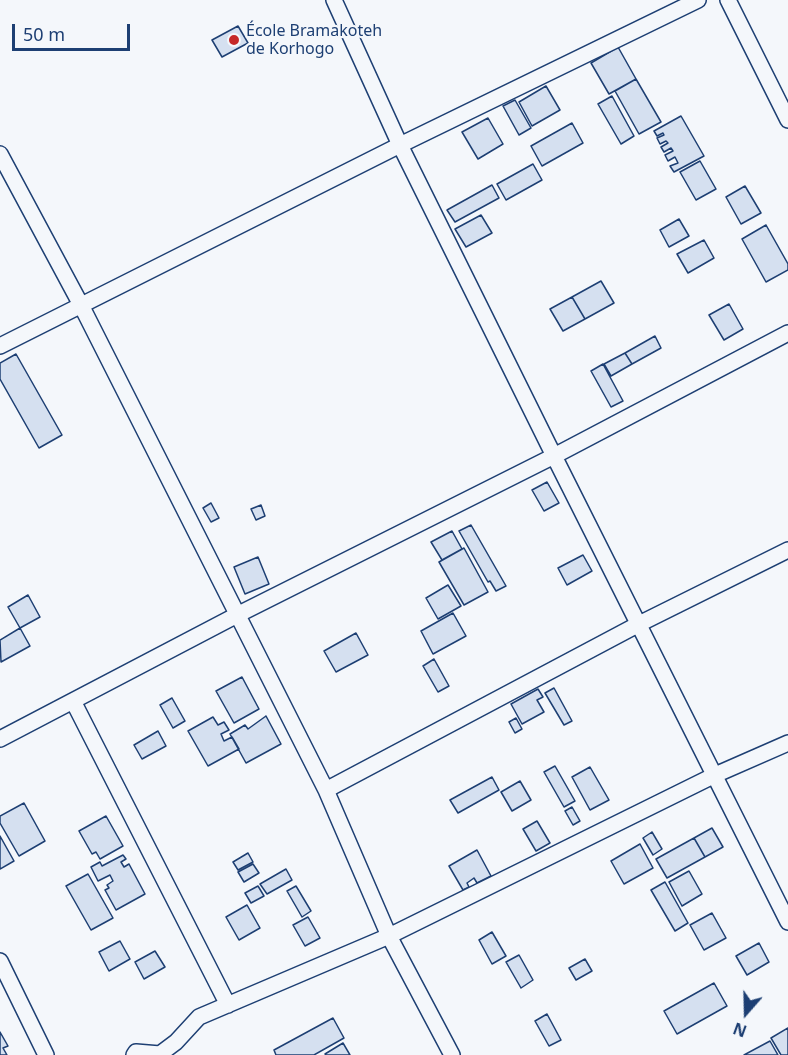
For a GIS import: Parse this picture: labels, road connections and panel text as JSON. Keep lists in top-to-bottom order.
{
  "places": ["École Bramakoteh de Korhogo"],
  "scale_bar": "50 m",
  "north": "bottom"
}
